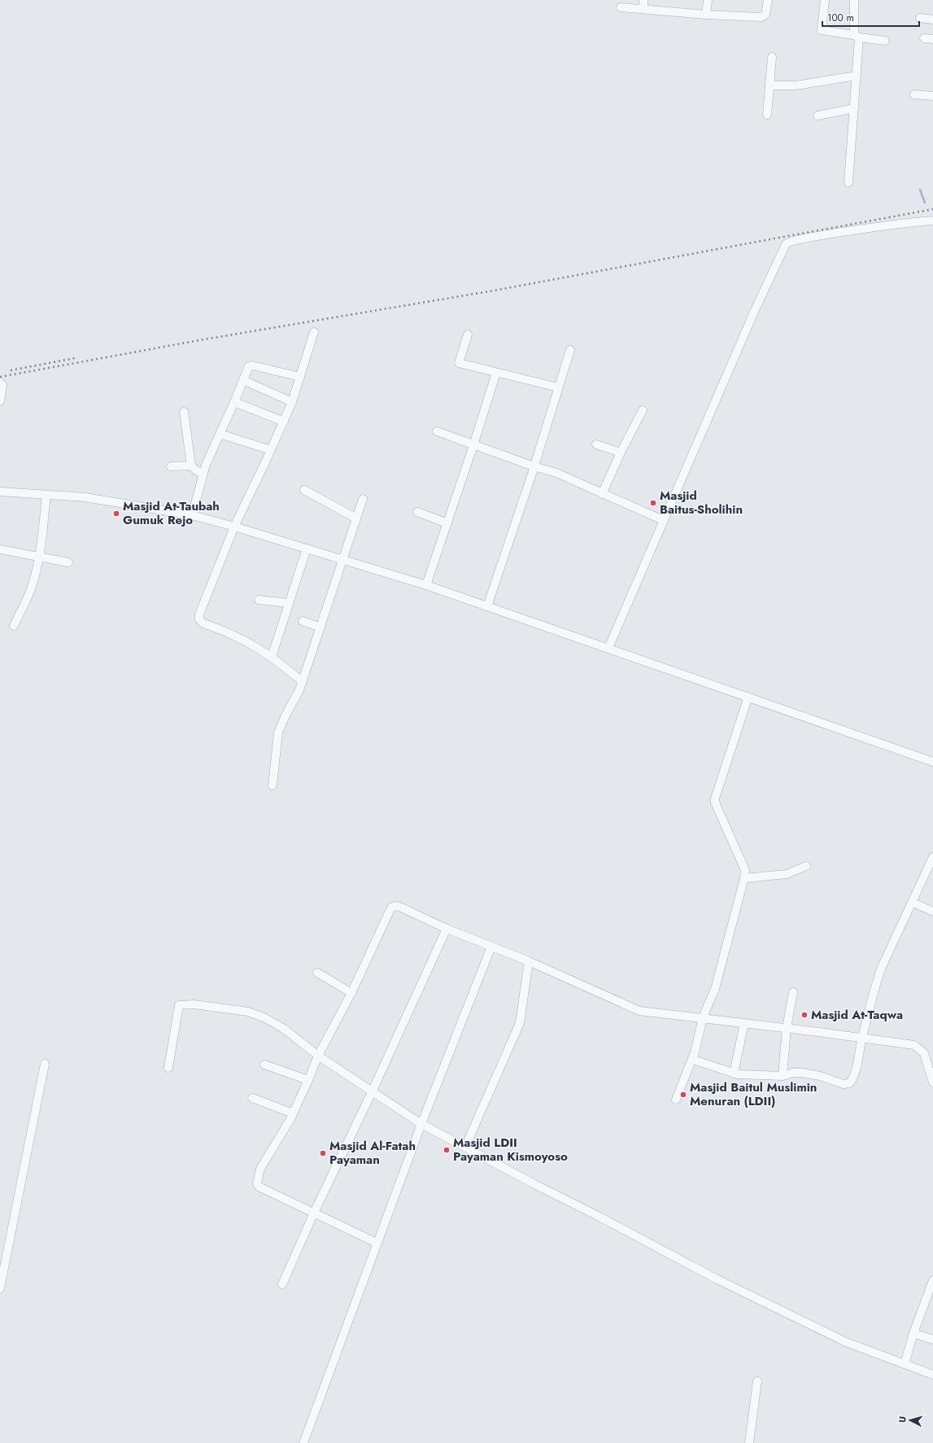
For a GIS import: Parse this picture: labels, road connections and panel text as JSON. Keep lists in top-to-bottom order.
{
  "places": [
    "Masjid Baitus-Sholihin",
    "Masjid At-Taubah Gumuk Rejo",
    "Masjid At-Taqwa",
    "Masjid Baitul Muslimin Menuran (LDII)",
    "Masjid LDII Payaman Kismoyoso",
    "Masjid Al-Fatah Payaman"
  ],
  "scale_bar": "100 m",
  "north": "left"
}
